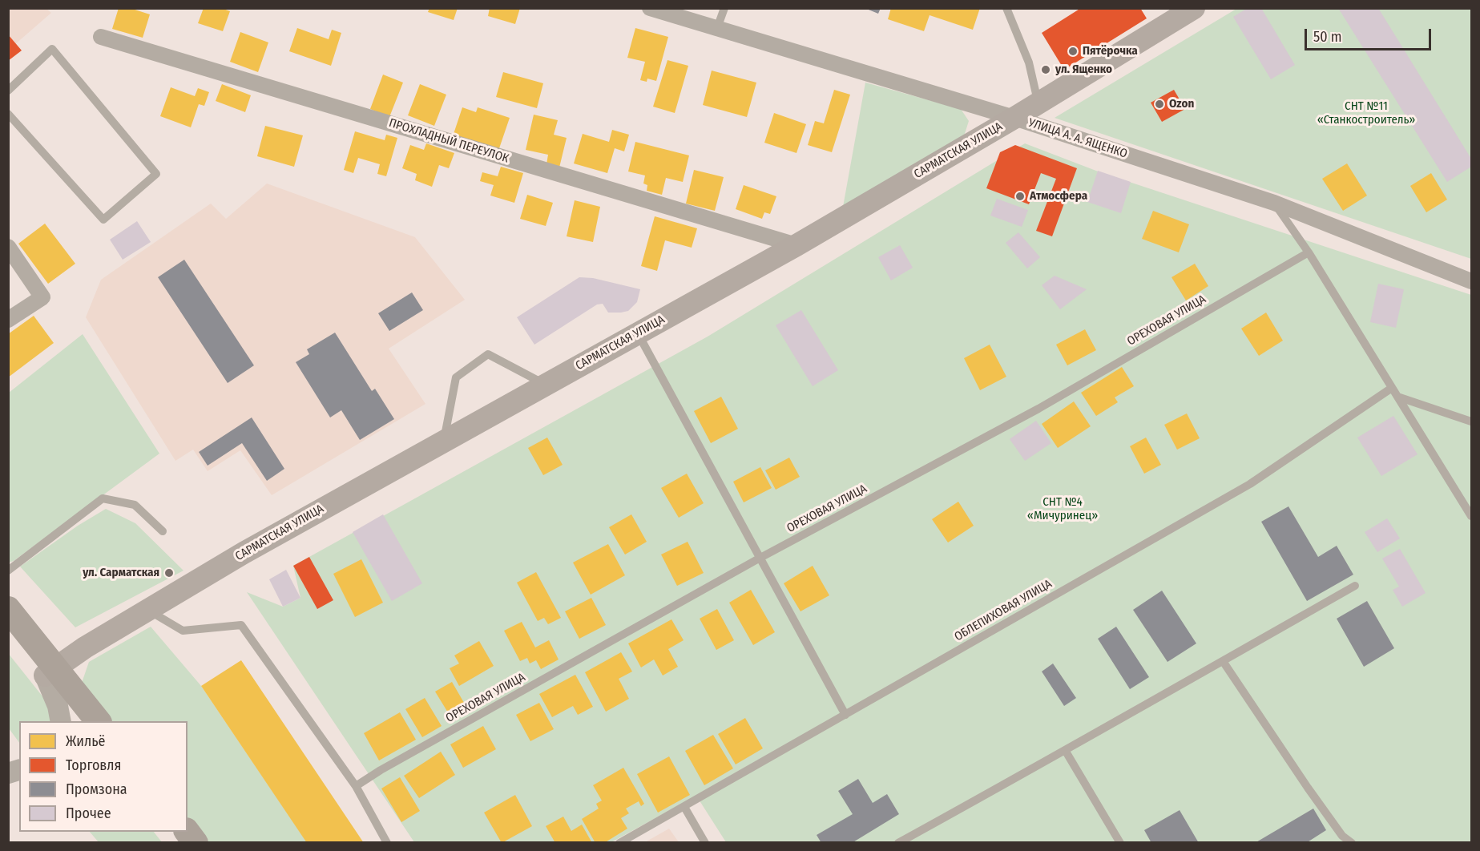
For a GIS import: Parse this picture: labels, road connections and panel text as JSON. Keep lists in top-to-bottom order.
{
  "streets": {
    "main road": ["САРМАТСКАЯ УЛИЦА"],
    "street": ["УЛИЦА А. А. ЯЩЕНКО", "ПРОХЛАДНЫЙ ПЕРЕУЛОК"],
    "lane": ["ОРЕХОВАЯ УЛИЦА", "ОБЛЕПИХОВАЯ УЛИЦА"]
  },
  "crossings": [
    ["УЛИЦА А. А. ЯЩЕНКО", "САРМАТСКАЯ УЛИЦА"],
    ["ПРОХЛАДНЫЙ ПЕРЕУЛОК", "САРМАТСКАЯ УЛИЦА"]
  ],
  "parks": ["СНТ №11 «Станкостроитель»", "СНТ №4 «Мичуринец»"],
  "places": [
    "Пятёрочка",
    "ул. Ященко",
    "Ozon",
    "Атмосфера",
    "ул. Сарматская"
  ],
  "legend": [
    "Жильё",
    "Торговля",
    "Промзона",
    "Прочее"
  ],
  "scale_bar": "50 m"
}
